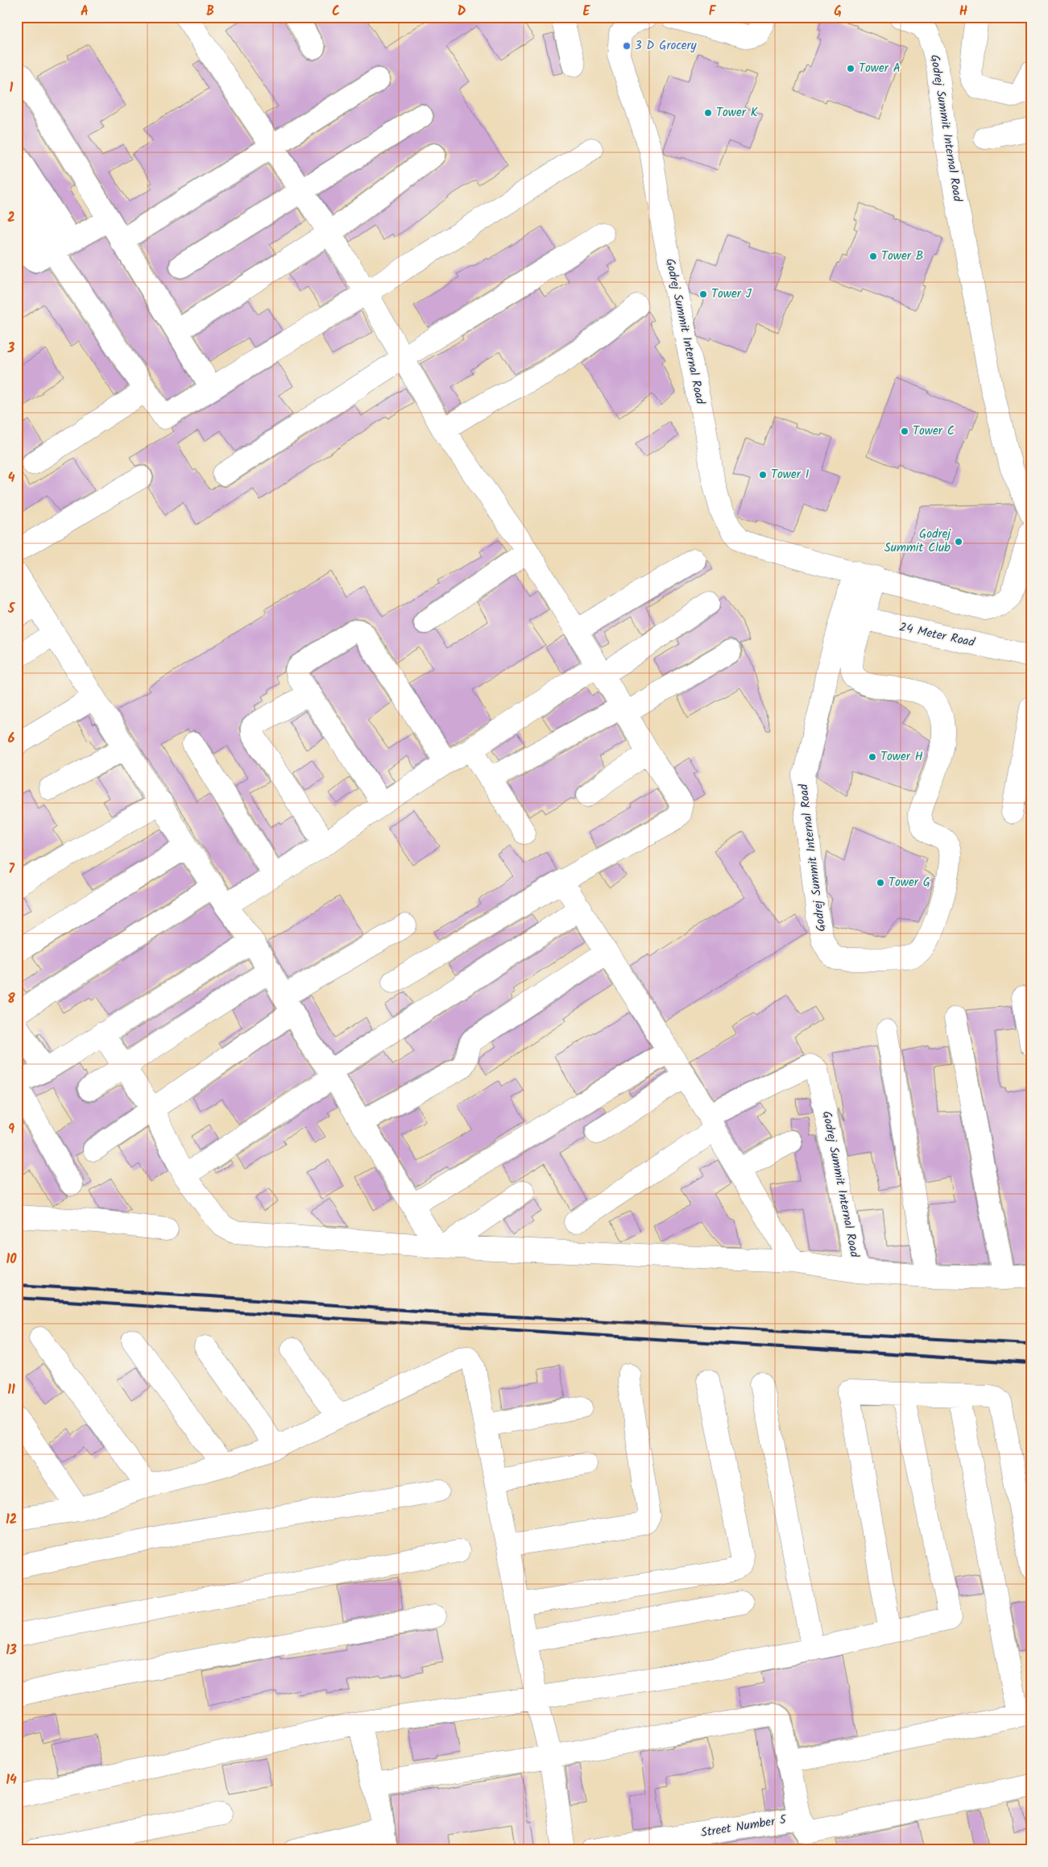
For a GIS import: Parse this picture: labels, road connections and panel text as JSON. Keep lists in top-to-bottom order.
{
  "streets": {
    "street": ["Godrej Summit Internal Road", "24 Meter Road", "Street Number 5"]
  },
  "crossings": [
    ["Godrej Summit Internal Road", "24 Meter Road"]
  ],
  "places": [
    "3 D Grocery",
    "Tower A",
    "Tower K",
    "Tower B",
    "Tower J",
    "Tower C",
    "Tower I",
    "Godrej Summit Club",
    "Tower H",
    "Tower G"
  ],
  "grid": {
    "columns": [
      "A",
      "B",
      "C",
      "D",
      "E",
      "F",
      "G",
      "H"
    ],
    "rows": [
      "1",
      "2",
      "3",
      "4",
      "5",
      "6",
      "7",
      "8",
      "9",
      "10",
      "11",
      "12",
      "13",
      "14"
    ]
  }
}
